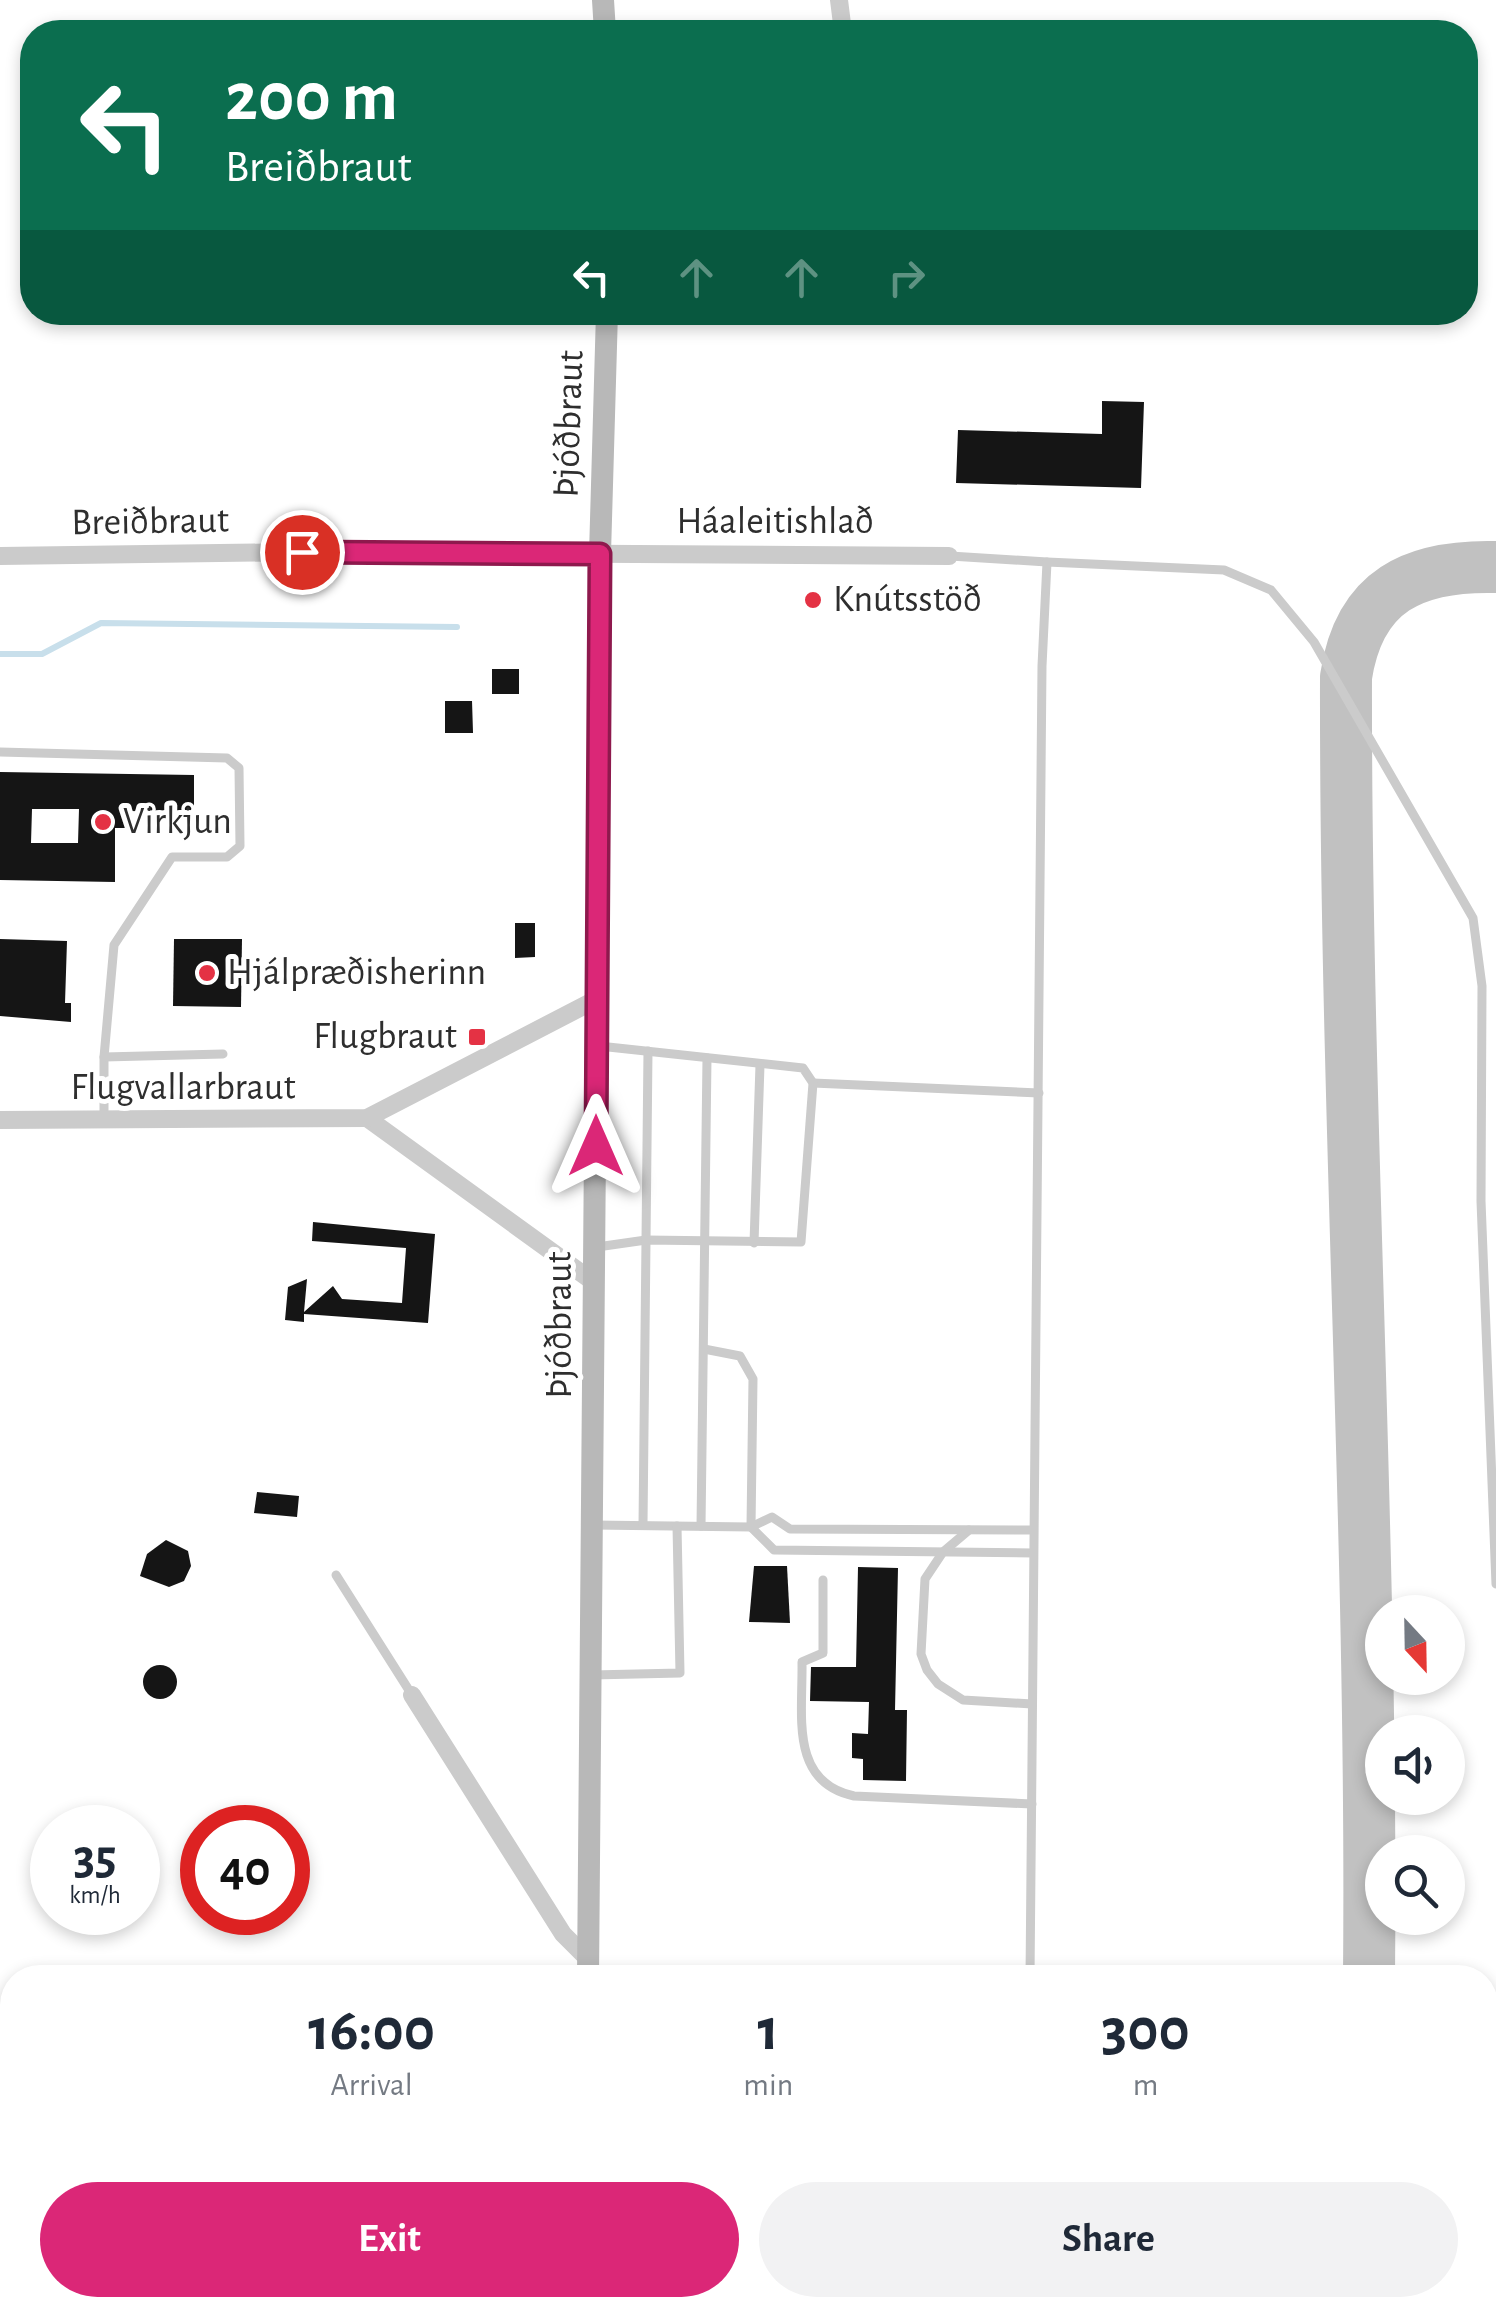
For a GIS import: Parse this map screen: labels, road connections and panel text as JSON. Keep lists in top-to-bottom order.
{
  "streets": {
    "street": [
      "Þjóðbraut",
      "Breiðbraut",
      "Háaleitishlað",
      "Flugvallarbraut"
    ]
  },
  "crossings": [
    ["Þjóðbraut", "Breiðbraut"],
    ["Þjóðbraut", "Háaleitishlað"],
    ["Þjóðbraut", "Flugvallarbraut"],
    ["Breiðbraut", "Háaleitishlað"]
  ],
  "places": {
    "other": ["Knútsstöð", "Virkjun", "Hjálpræðisherinn"],
    "transit": ["Flugbraut"]
  },
  "north": "bottom",
  "page": {
    "turn": ["200 m", "Breiðbraut"],
    "speed": "35 km/h",
    "limit": "40",
    "eta": [
      "16:00",
      "Arrival",
      "1",
      "min",
      "300",
      "m"
    ],
    "buttons": ["Exit", "Share"]
  }
}
